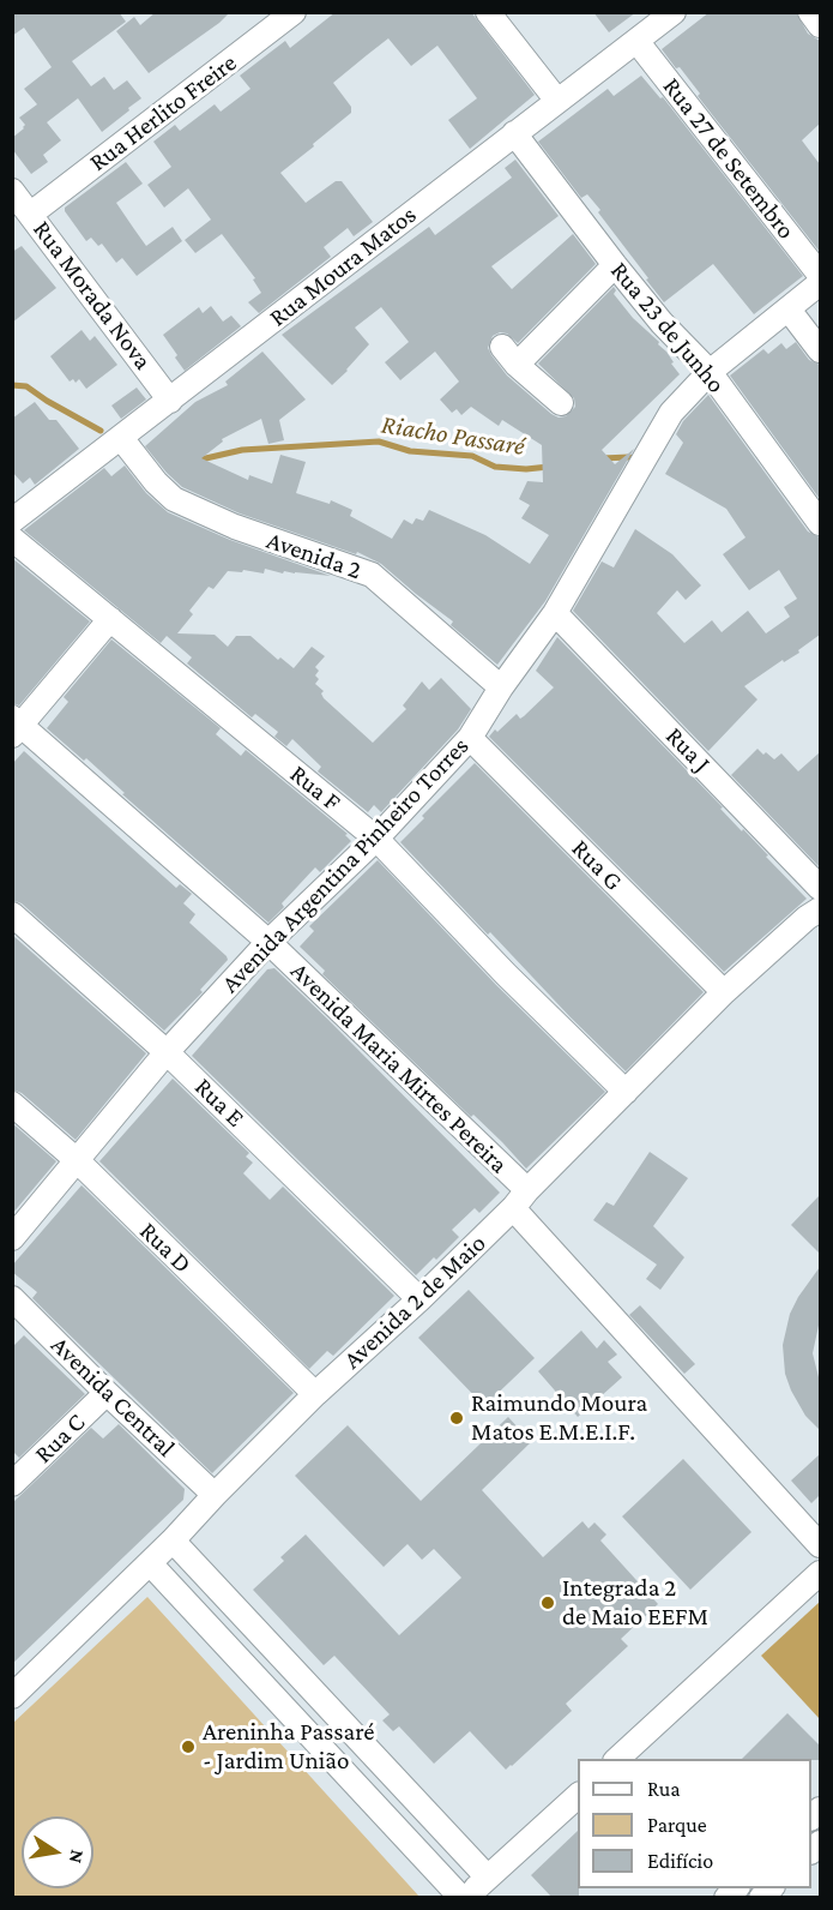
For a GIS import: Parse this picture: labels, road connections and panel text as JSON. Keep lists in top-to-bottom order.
{
  "streets": {
    "street": [
      "Rua Herlito Freire",
      "Rua 27 de Setembro",
      "Rua Moura Matos",
      "Rua Morada Nova",
      "Rua 23 de Junho",
      "Avenida 2",
      "Rua J",
      "Rua F",
      "Avenida Argentina Pinheiro Torres",
      "Rua G",
      "Avenida Maria Mirtes Pereira",
      "Rua E",
      "Rua D",
      "Avenida 2 de Maio",
      "Avenida Central",
      "Rua C"
    ]
  },
  "crossings": [
    ["Rua Herlito Freire", "Rua Morada Nova"],
    ["Rua 27 de Setembro", "Rua Moura Matos"],
    ["Rua Moura Matos", "Rua Morada Nova"],
    ["Rua Moura Matos", "Rua 23 de Junho"],
    ["Rua Moura Matos", "Avenida 2"],
    ["Rua 23 de Junho", "Avenida Argentina Pinheiro Torres"],
    ["Avenida 2", "Avenida Argentina Pinheiro Torres"],
    ["Rua J", "Avenida Argentina Pinheiro Torres"],
    ["Rua F", "Avenida Argentina Pinheiro Torres"],
    ["Rua F", "Avenida 2 de Maio"],
    ["Avenida Argentina Pinheiro Torres", "Rua G"],
    ["Avenida Argentina Pinheiro Torres", "Avenida Maria Mirtes Pereira"],
    ["Avenida Argentina Pinheiro Torres", "Rua E"],
    ["Avenida Argentina Pinheiro Torres", "Rua D"],
    ["Rua G", "Avenida 2 de Maio"],
    ["Avenida Maria Mirtes Pereira", "Avenida 2 de Maio"],
    ["Rua E", "Avenida 2 de Maio"],
    ["Rua D", "Avenida 2 de Maio"],
    ["Avenida 2 de Maio", "Avenida Central"],
    ["Avenida Central", "Rua C"]
  ],
  "water": ["Riacho Passaré"],
  "places": ["Raimundo Moura Matos E.M.E.I.F.", "Integrada 2 de Maio EEFM", "Areninha Passaré - Jardim União"],
  "legend": ["Rua", "Parque", "Edifício"],
  "north": "right"
}
